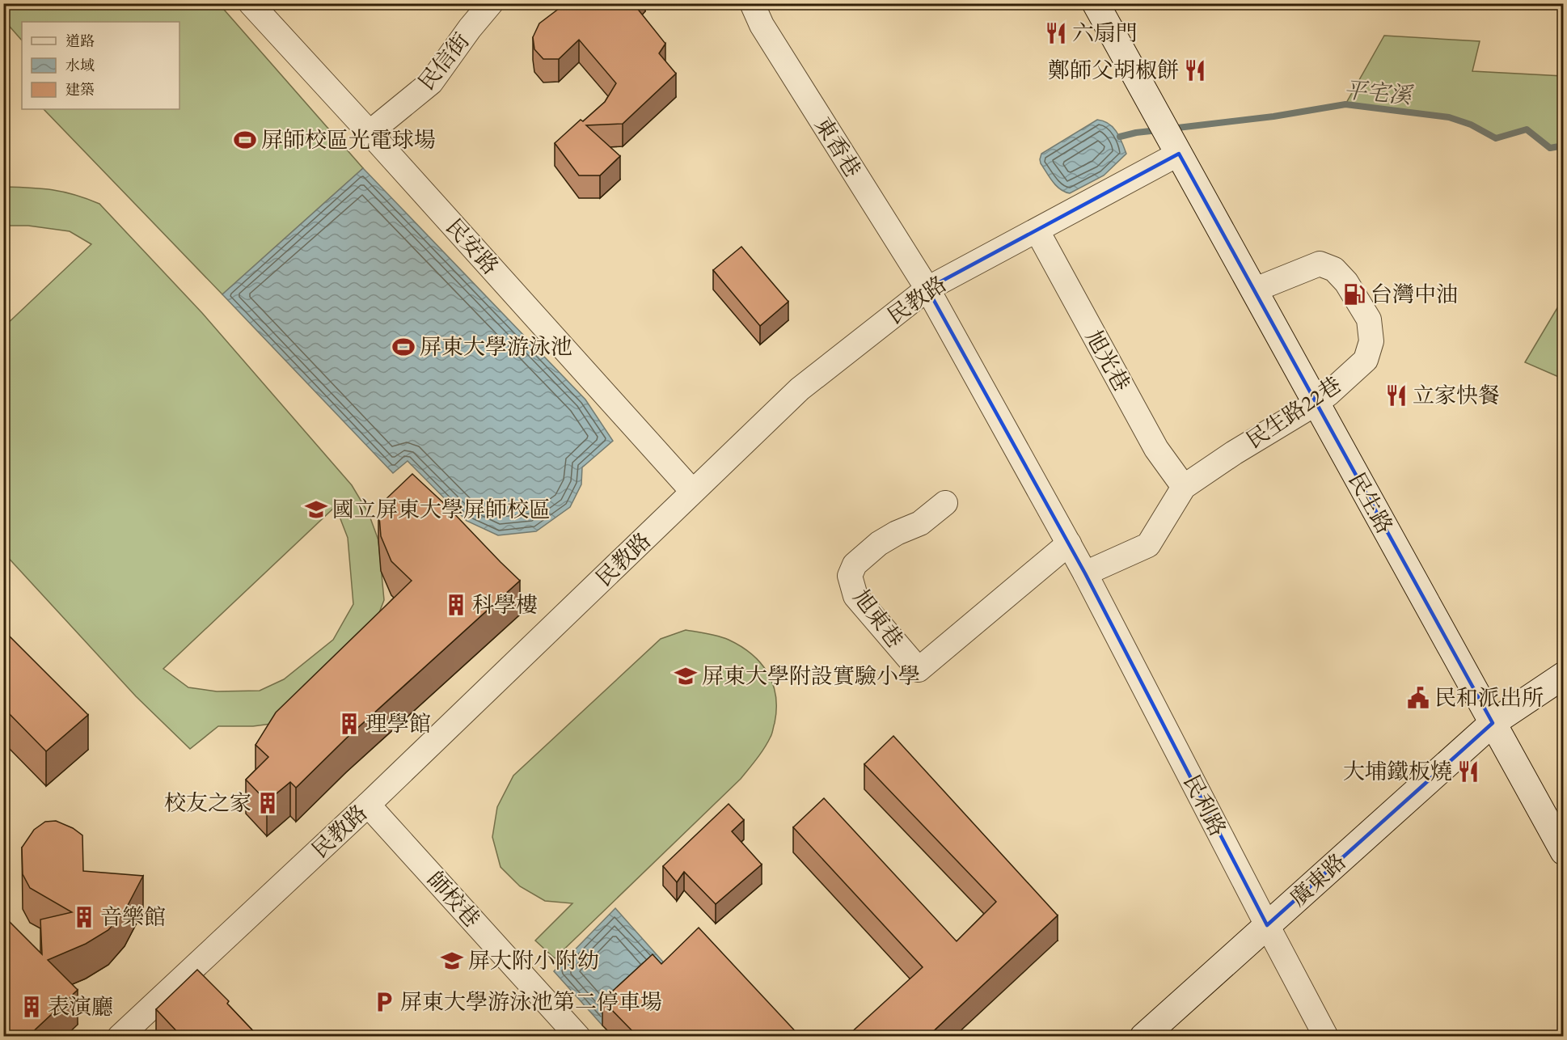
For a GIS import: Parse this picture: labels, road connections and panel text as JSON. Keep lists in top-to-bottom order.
{
  "streets": {
    "street": [
      "民信街",
      "東香巷",
      "民安路",
      "民教路",
      "旭光巷",
      "民生路22巷",
      "民生路",
      "旭東巷",
      "民利路",
      "廣東路",
      "師校巷"
    ]
  },
  "crossings": [
    ["民信街", "民安路"],
    ["東香巷", "民教路"],
    ["民安路", "民教路"],
    ["民教路", "旭光巷"],
    ["民教路", "民生路"],
    ["民教路", "師校巷"],
    ["旭光巷", "民生路22巷"],
    ["民生路22巷", "民生路"],
    ["民生路", "廣東路"],
    ["民利路", "廣東路"]
  ],
  "water": ["平宅溪"],
  "places": {
    "restaurant": [
      "六扇門",
      "鄭師父胡椒餅",
      "立家快餐",
      "大埔鐵板燒"
    ],
    "sports": ["屏師校區光電球場", "屏東大學游泳池"],
    "fuel station": ["台灣中油"],
    "school or university": ["國立屏東大學屏師校區", "屏東大學附設實驗小學", "屏大附小附幼"],
    "building": [
      "科學樓",
      "理學館",
      "校友之家",
      "音樂館",
      "表演廳"
    ],
    "public building": ["民和派出所"],
    "parking": ["屏東大學游泳池第二停車場"]
  },
  "legend": ["道路", "水域", "建築"]
}
